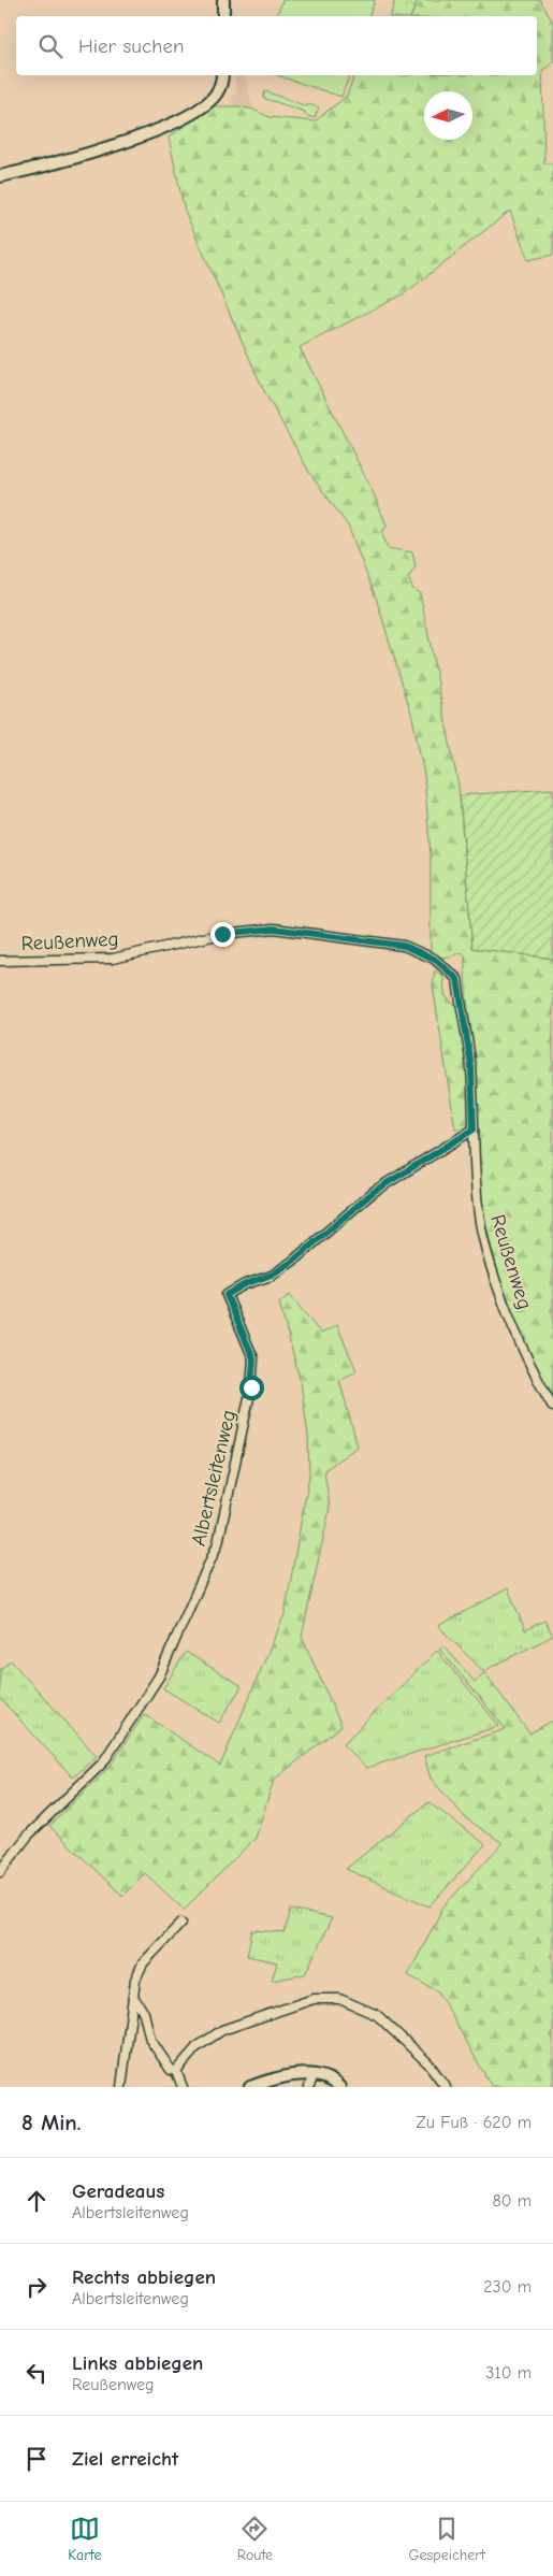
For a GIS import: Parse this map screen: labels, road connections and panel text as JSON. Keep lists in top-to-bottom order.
{
  "streets": {
    "street": ["Reußenweg", "Albertsleitenweg"]
  },
  "crossings": [
    ["Reußenweg", "Albertsleitenweg"]
  ],
  "north": "left",
  "page": {
    "search": "Hier suchen",
    "heading": ["8 Min.", "Zu Fuß · 620 m"],
    "list": [
      ["Geradeaus", "Albertsleitenweg", "80 m"],
      ["Rechts abbiegen", "Albertsleitenweg", "230 m"],
      ["Links abbiegen", "Reußenweg", "310 m"],
      "Ziel erreicht"
    ],
    "nav": ["Karte", "Route", "Gespeichert"]
  }
}
